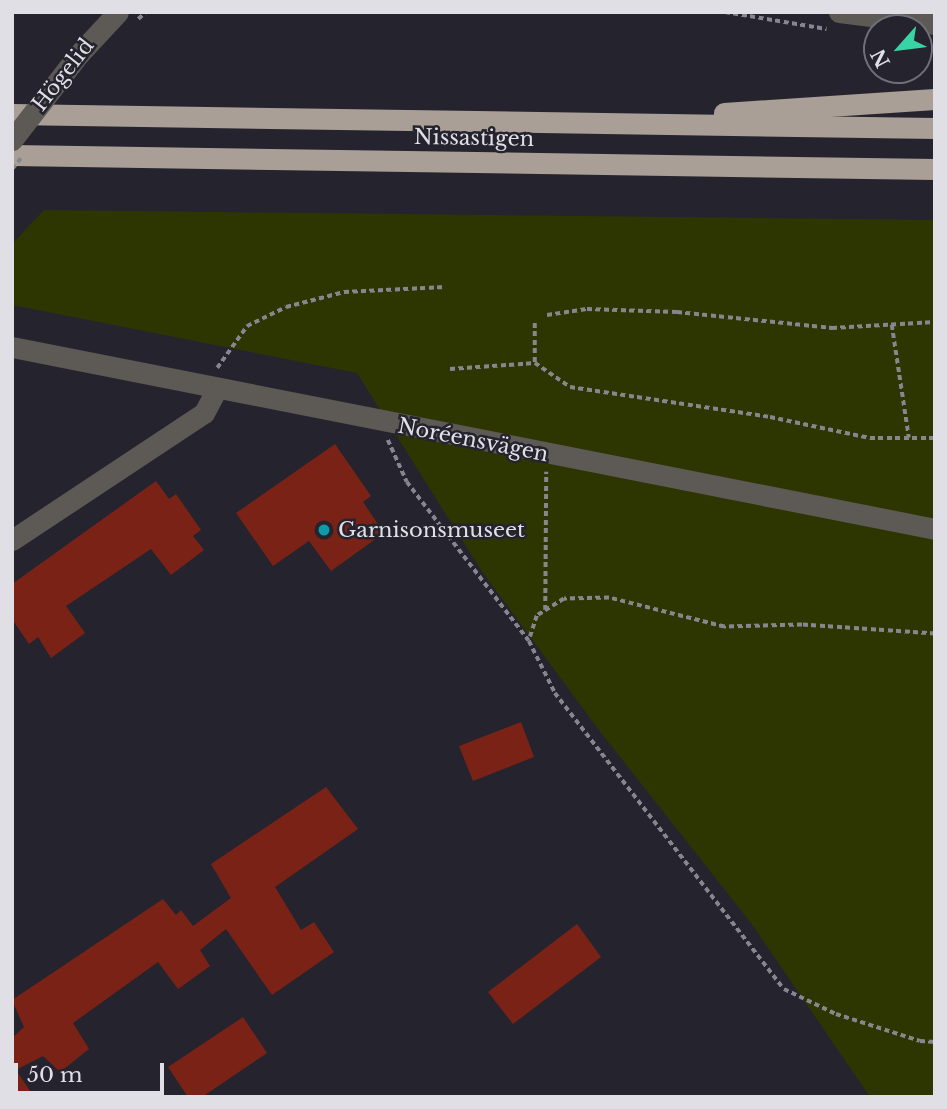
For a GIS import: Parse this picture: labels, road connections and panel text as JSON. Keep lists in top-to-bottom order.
{
  "streets": {
    "highway": ["Nissastigen"],
    "street": ["Högelid", "Noréensvägen"]
  },
  "places": ["Garnisonsmuseet"],
  "scale_bar": "50 m",
  "north": "bottom left"
}
